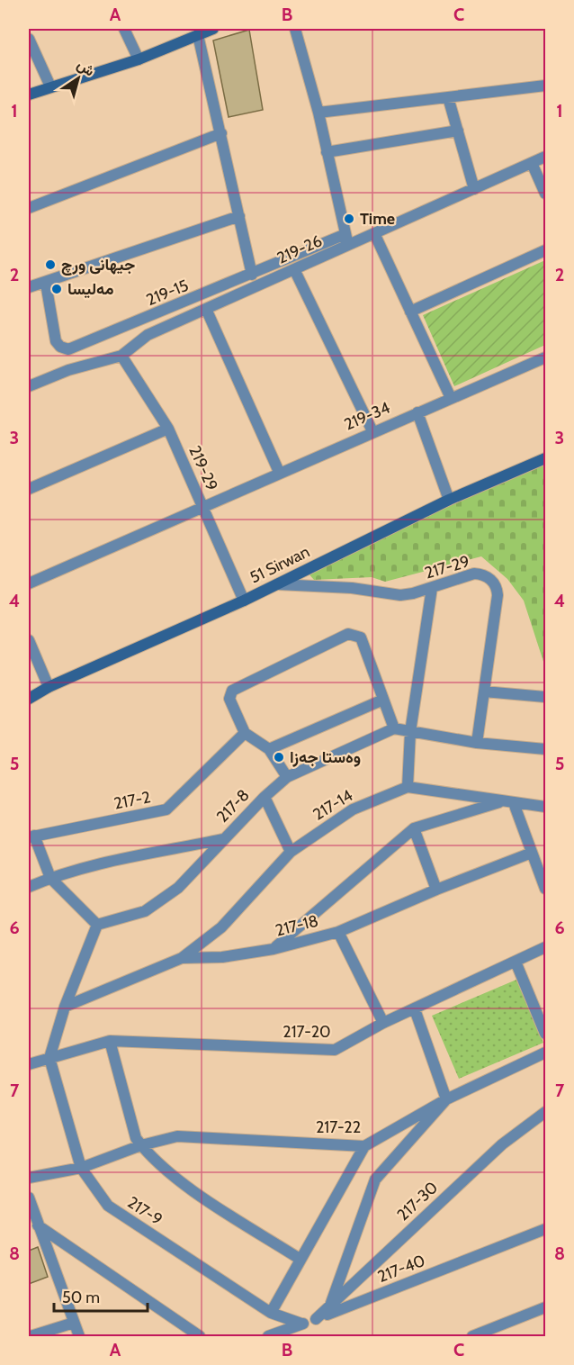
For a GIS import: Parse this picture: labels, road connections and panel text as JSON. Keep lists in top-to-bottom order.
{
  "streets": {
    "main road": ["51 Sirwan"],
    "street": [
      "219-26",
      "219-15",
      "219-34",
      "219-29",
      "217-29",
      "217-2",
      "217-14",
      "217-8",
      "217-18",
      "217-20",
      "217-22",
      "217-30",
      "217-9",
      "217-40"
    ]
  },
  "crossings": [
    ["219-26", "219-15"],
    ["219-26", "219-29"],
    ["219-34", "219-29"],
    ["219-29", "51 Sirwan"],
    ["51 Sirwan", "217-29"],
    ["217-14", "217-18"],
    ["217-20", "217-9"],
    ["217-22", "217-9"],
    ["217-30", "217-9"],
    ["217-30", "217-40"]
  ],
  "places": [
    "Time",
    "جیهانی ورچ",
    "مەلیسا",
    "وەستا جەزا"
  ],
  "scale_bar": "50 m",
  "north": "top right",
  "grid": {
    "columns": ["A", "B", "C"],
    "rows": [
      "1",
      "2",
      "3",
      "4",
      "5",
      "6",
      "7",
      "8"
    ]
  }
}
